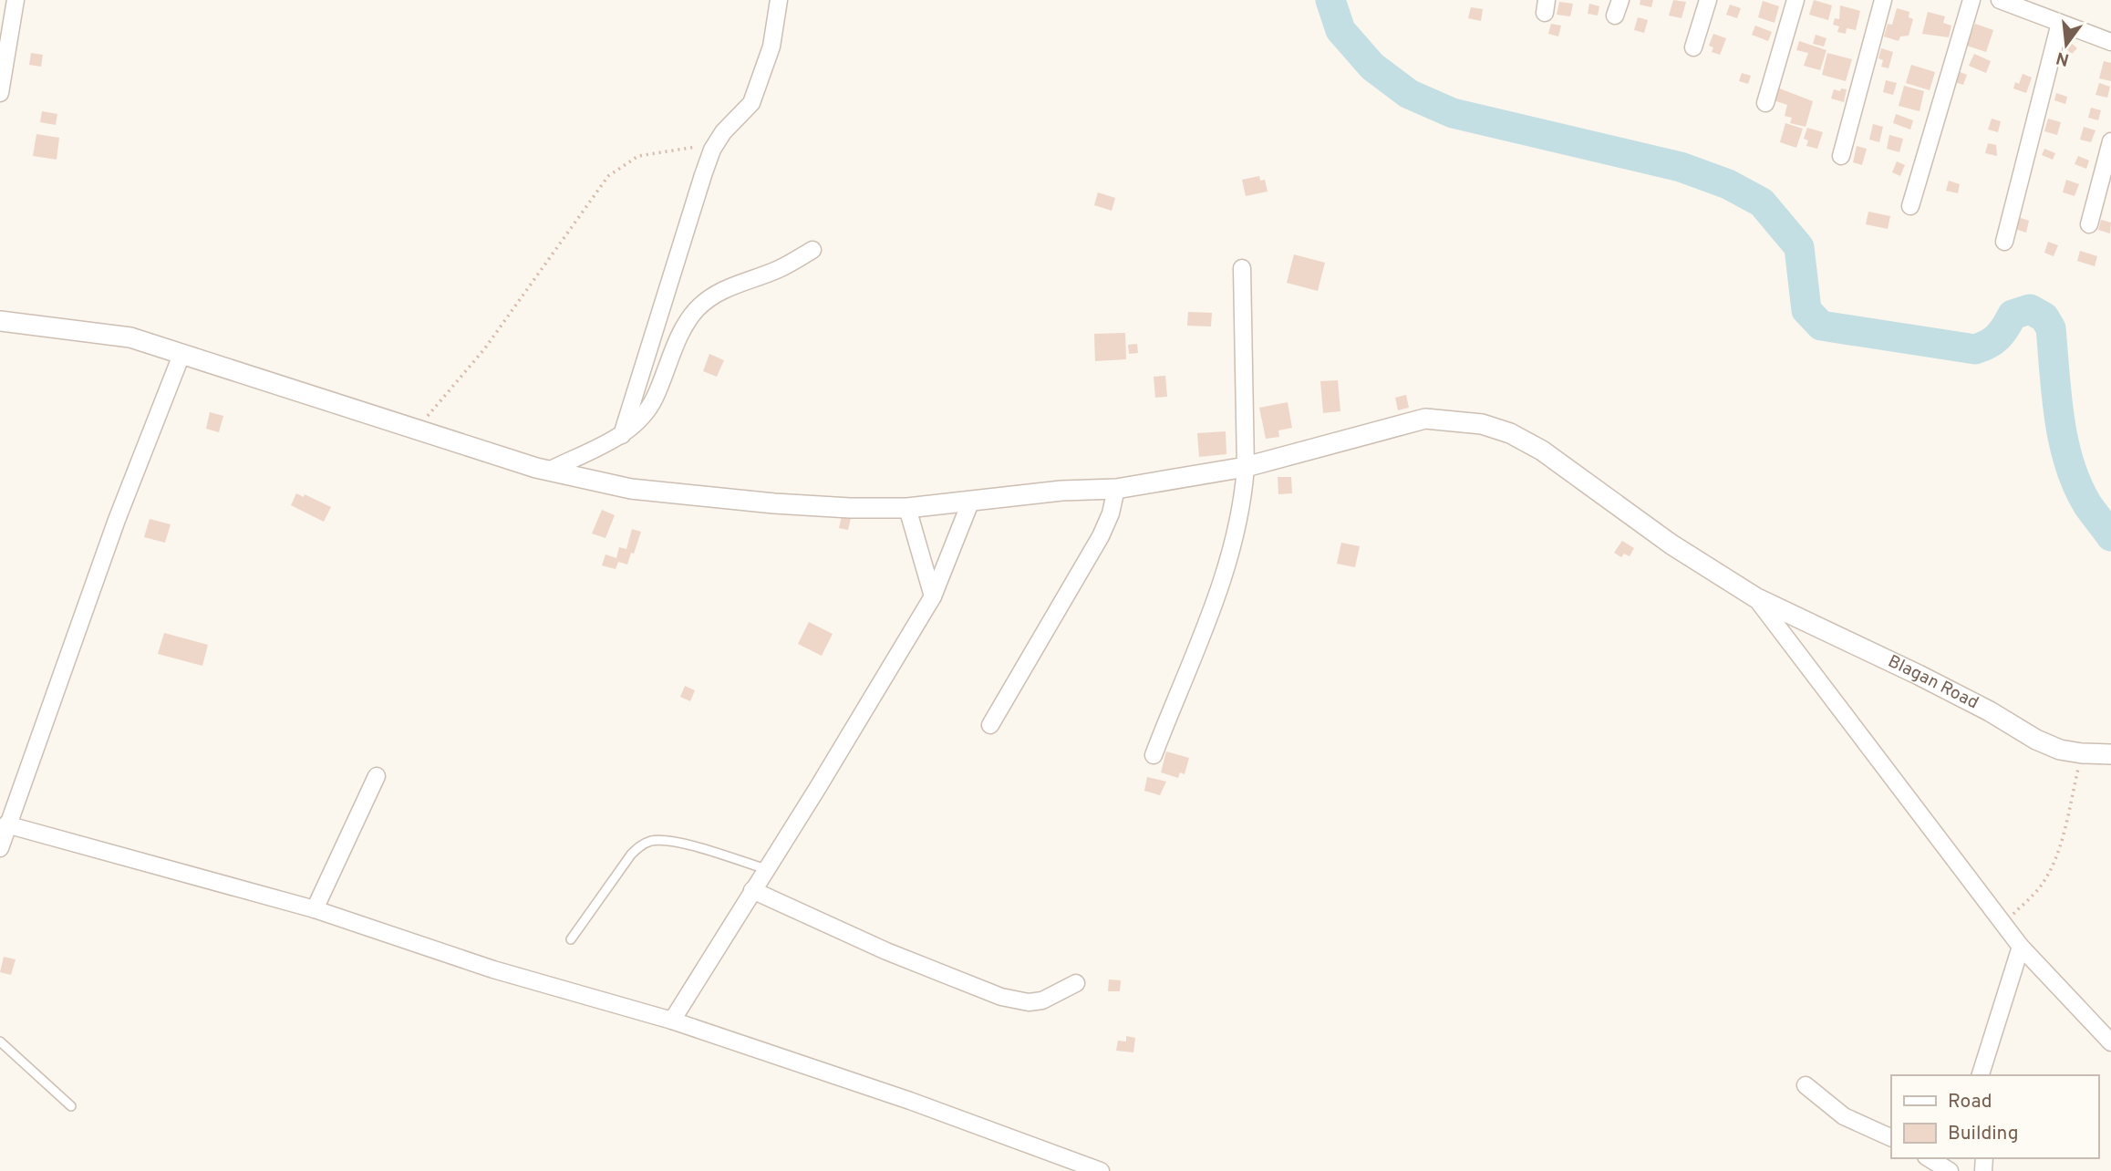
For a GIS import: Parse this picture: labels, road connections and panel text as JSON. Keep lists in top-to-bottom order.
{
  "streets": {
    "street": ["Blagan Road"]
  },
  "legend": ["Road", "Building"],
  "north": "bottom"
}
